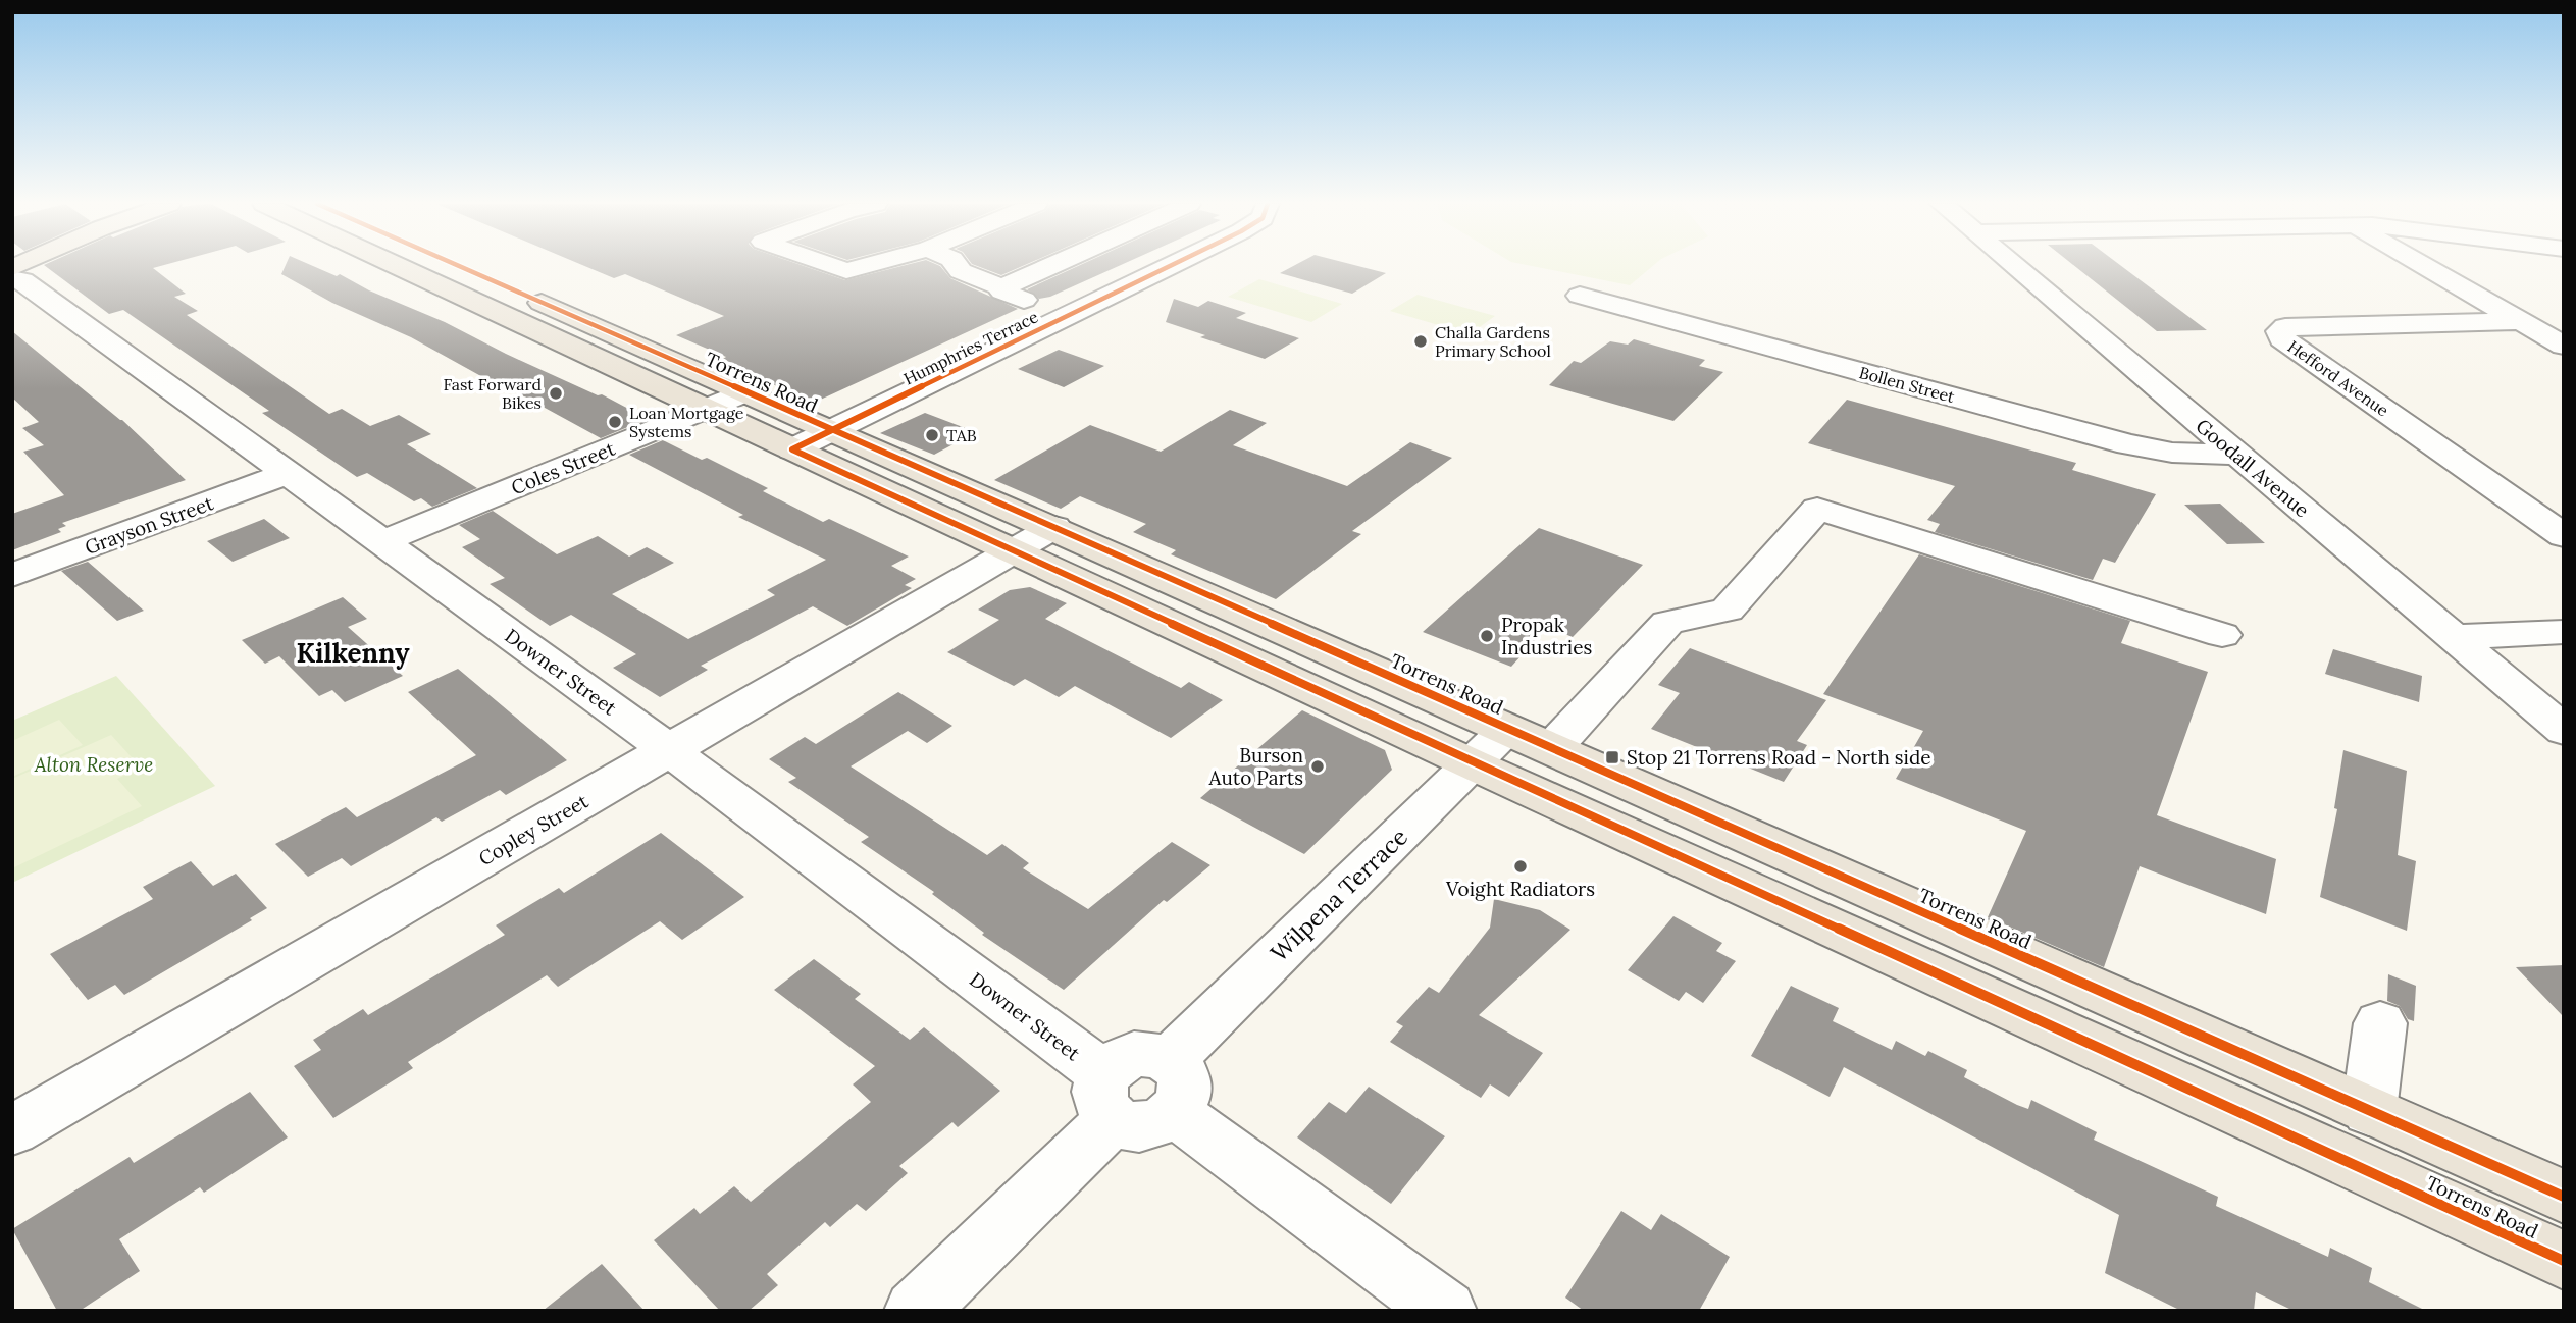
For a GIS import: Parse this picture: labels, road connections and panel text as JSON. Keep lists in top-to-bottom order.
{
  "streets": {
    "main road": ["Torrens Road"],
    "street": [
      "Humphries Terrace",
      "Hefford Avenue",
      "Bollen Street",
      "Coles Street",
      "Goodall Avenue",
      "Grayson Street",
      "Downer Street",
      "Copley Street",
      "Wilpena Terrace"
    ]
  },
  "crossings": [
    ["Humphries Terrace", "Torrens Road"],
    ["Torrens Road", "Coles Street"],
    ["Torrens Road", "Copley Street"],
    ["Torrens Road", "Wilpena Terrace"],
    ["Bollen Street", "Goodall Avenue"],
    ["Coles Street", "Downer Street"],
    ["Grayson Street", "Downer Street"],
    ["Downer Street", "Copley Street"]
  ],
  "districts": ["Kilkenny"],
  "parks": ["Alton Reserve"],
  "places": {
    "other": [
      "Challa Gardens Primary School",
      "Fast Forward Bikes",
      "Loan Mortgage Systems",
      "TAB",
      "Propak Industries",
      "Burson Auto Parts",
      "Voight Radiators"
    ],
    "transit": ["Stop 21 Torrens Road - North side"]
  }
}
